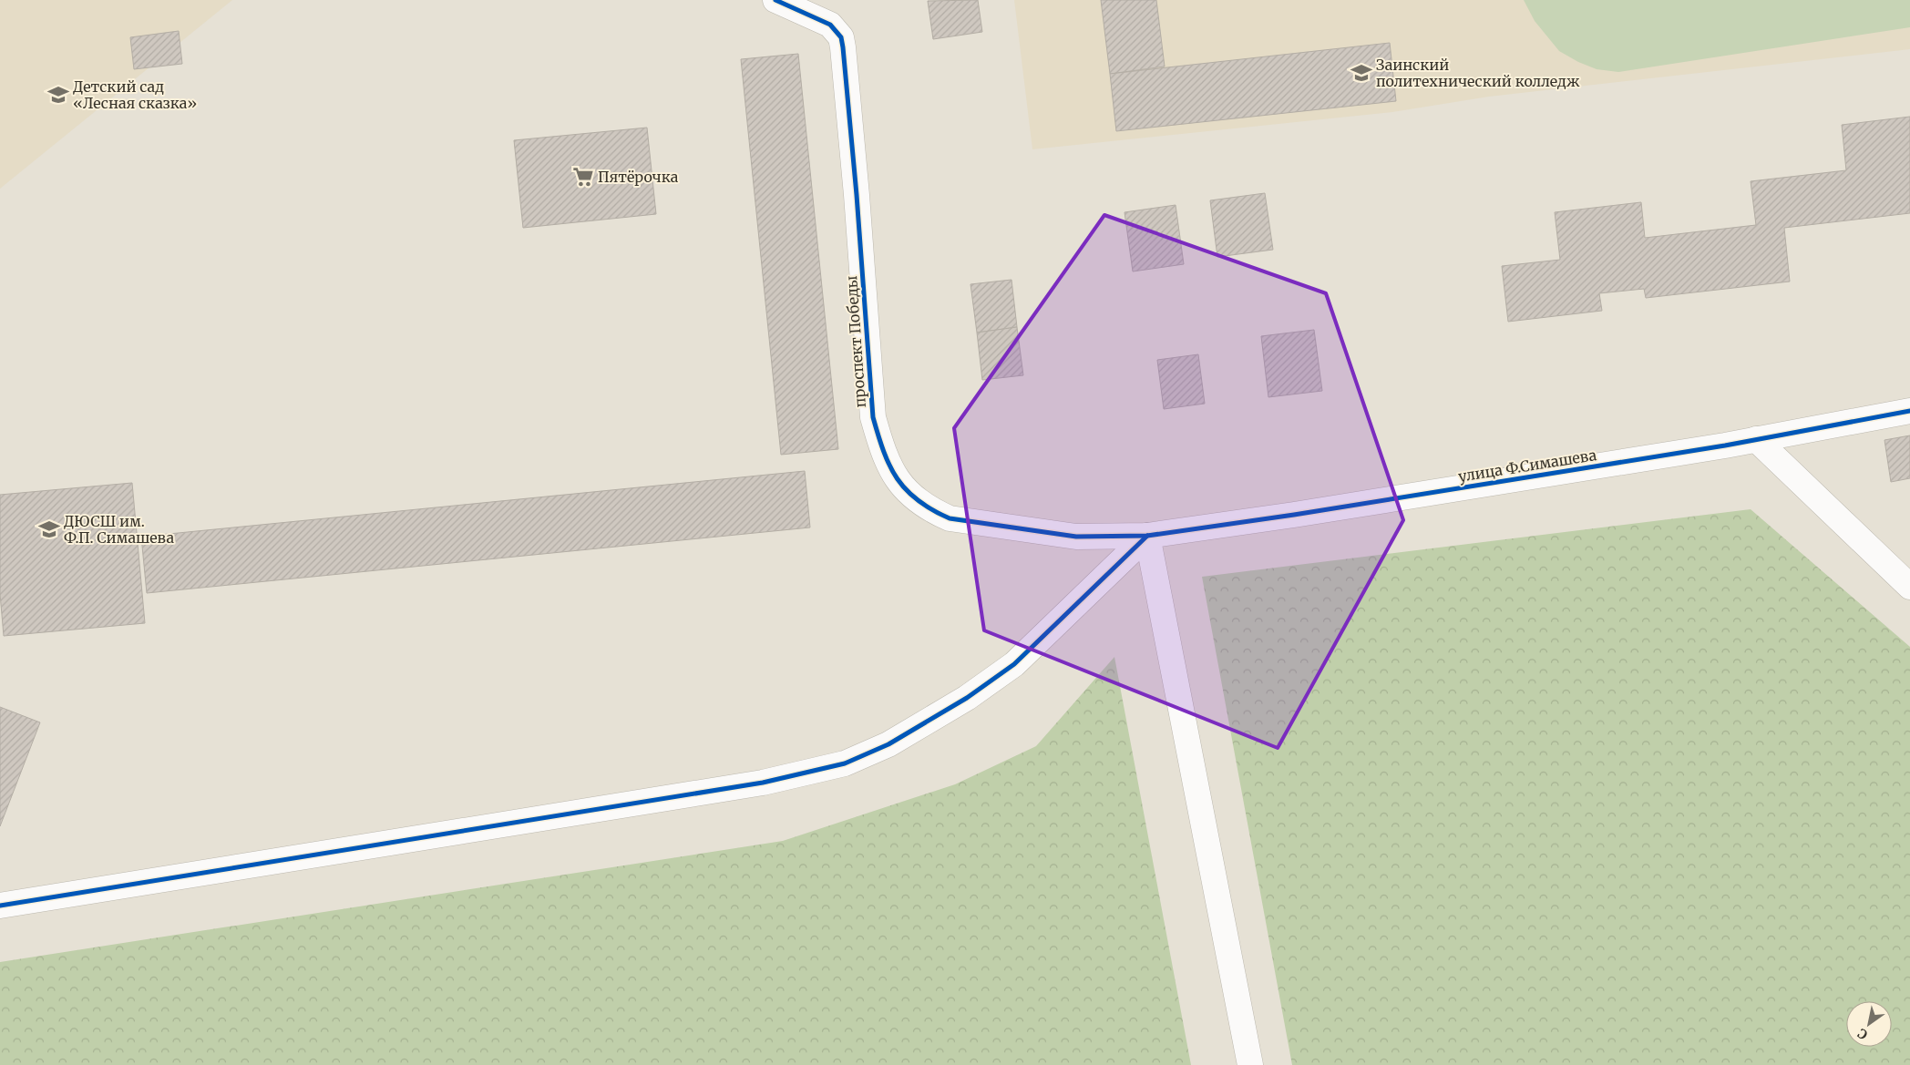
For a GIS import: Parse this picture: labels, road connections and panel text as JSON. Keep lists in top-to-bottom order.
{
  "streets": {
    "street": ["проспект Победы", "улица Ф.Симашева"]
  },
  "crossings": [
    ["проспект Победы", "улица Ф.Симашева"]
  ],
  "places": {
    "school or university": ["Заинский политехнический колледж", "Детский сад «Лесная сказка»", "ДЮСШ им. Ф.П. Симашева"],
    "supermarket": ["Пятёрочка"]
  },
  "north": "bottom left"
}
